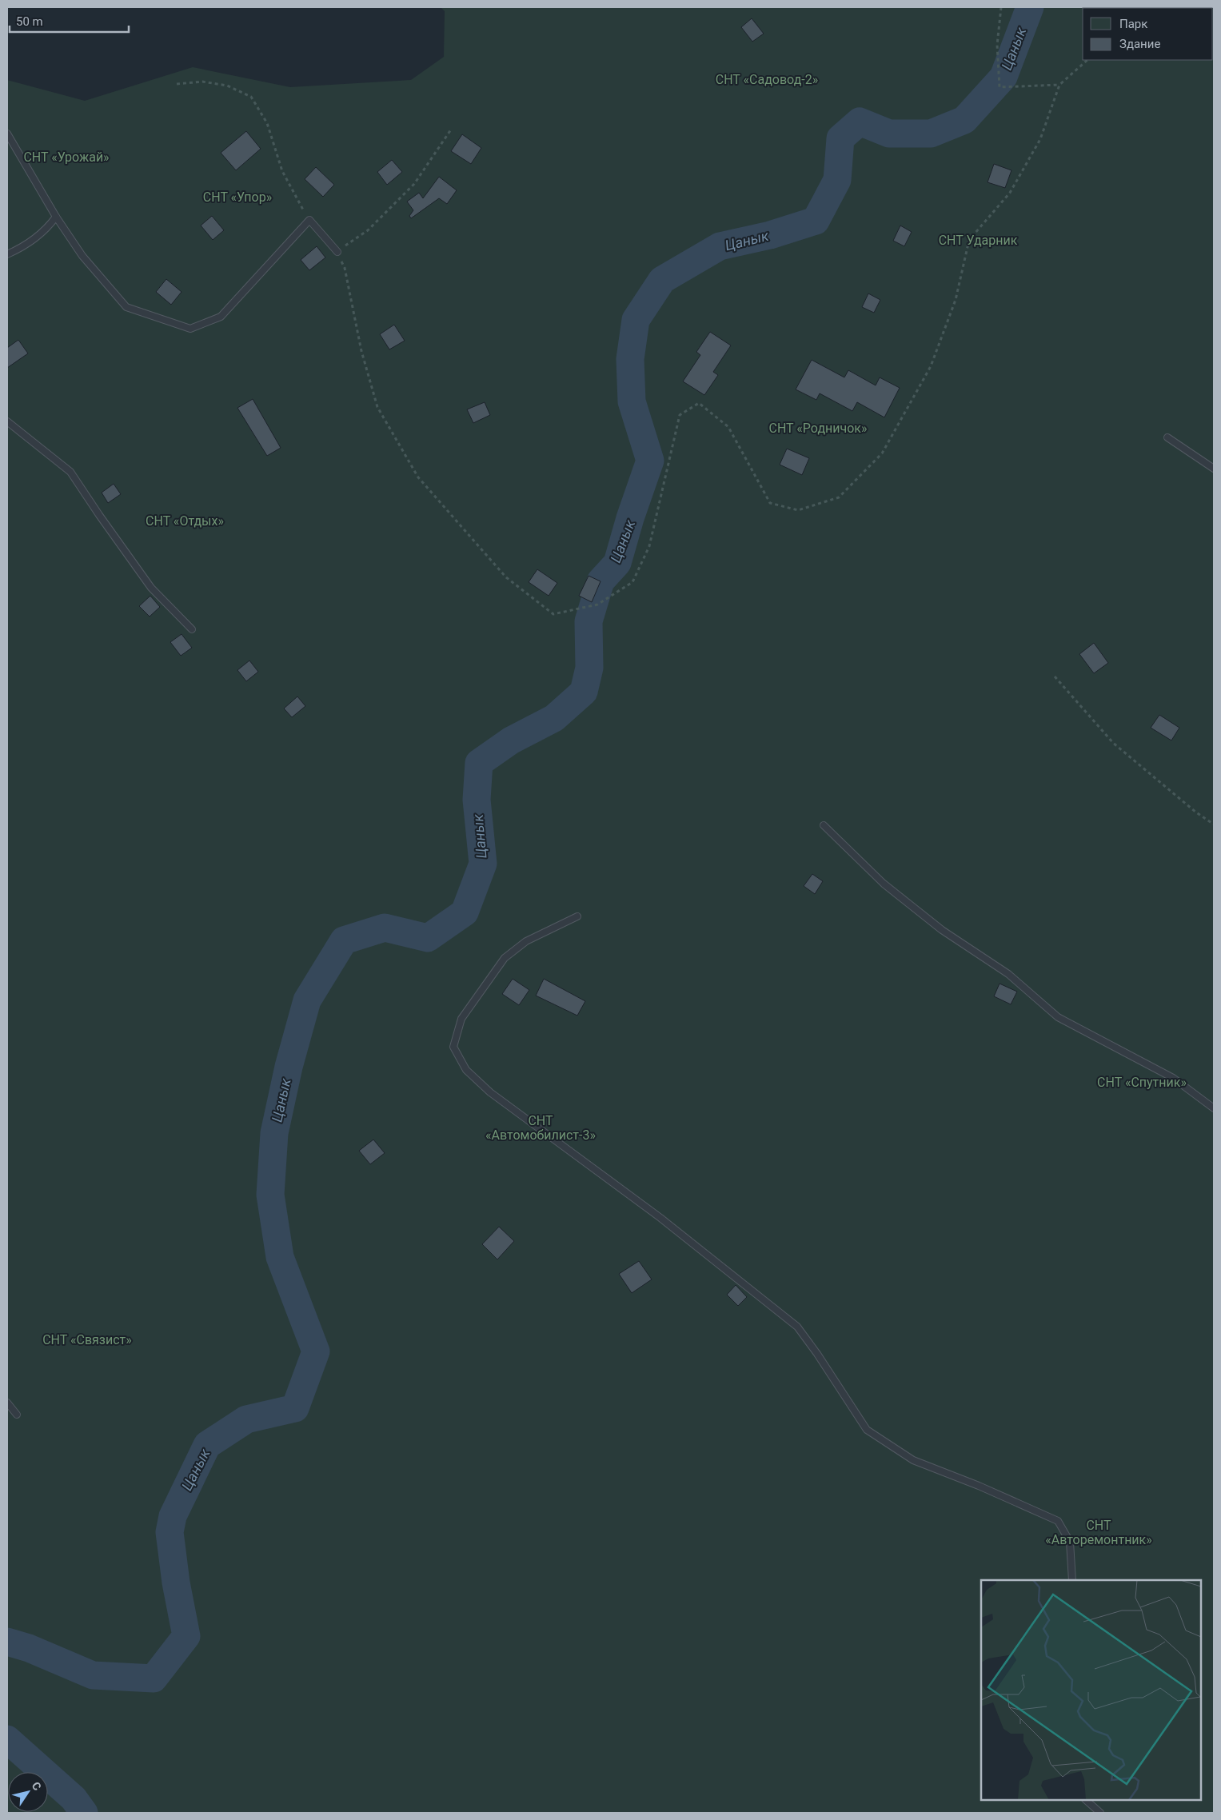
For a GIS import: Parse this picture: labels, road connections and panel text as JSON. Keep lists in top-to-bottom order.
{
  "water": ["Цанык"],
  "parks": [
    "СНТ «Садовод-2»",
    "СНТ «Урожай»",
    "СНТ «Упор»",
    "СНТ Ударник",
    "СНТ «Родничок»",
    "СНТ «Отдых»",
    "СНТ «Спутник»",
    "СНТ «Автомобилист-3»",
    "СНТ «Связист»",
    "СНТ «Авторемонтник»"
  ],
  "legend": ["Парк", "Здание"],
  "scale_bar": "50 m",
  "north": "top right"
}
